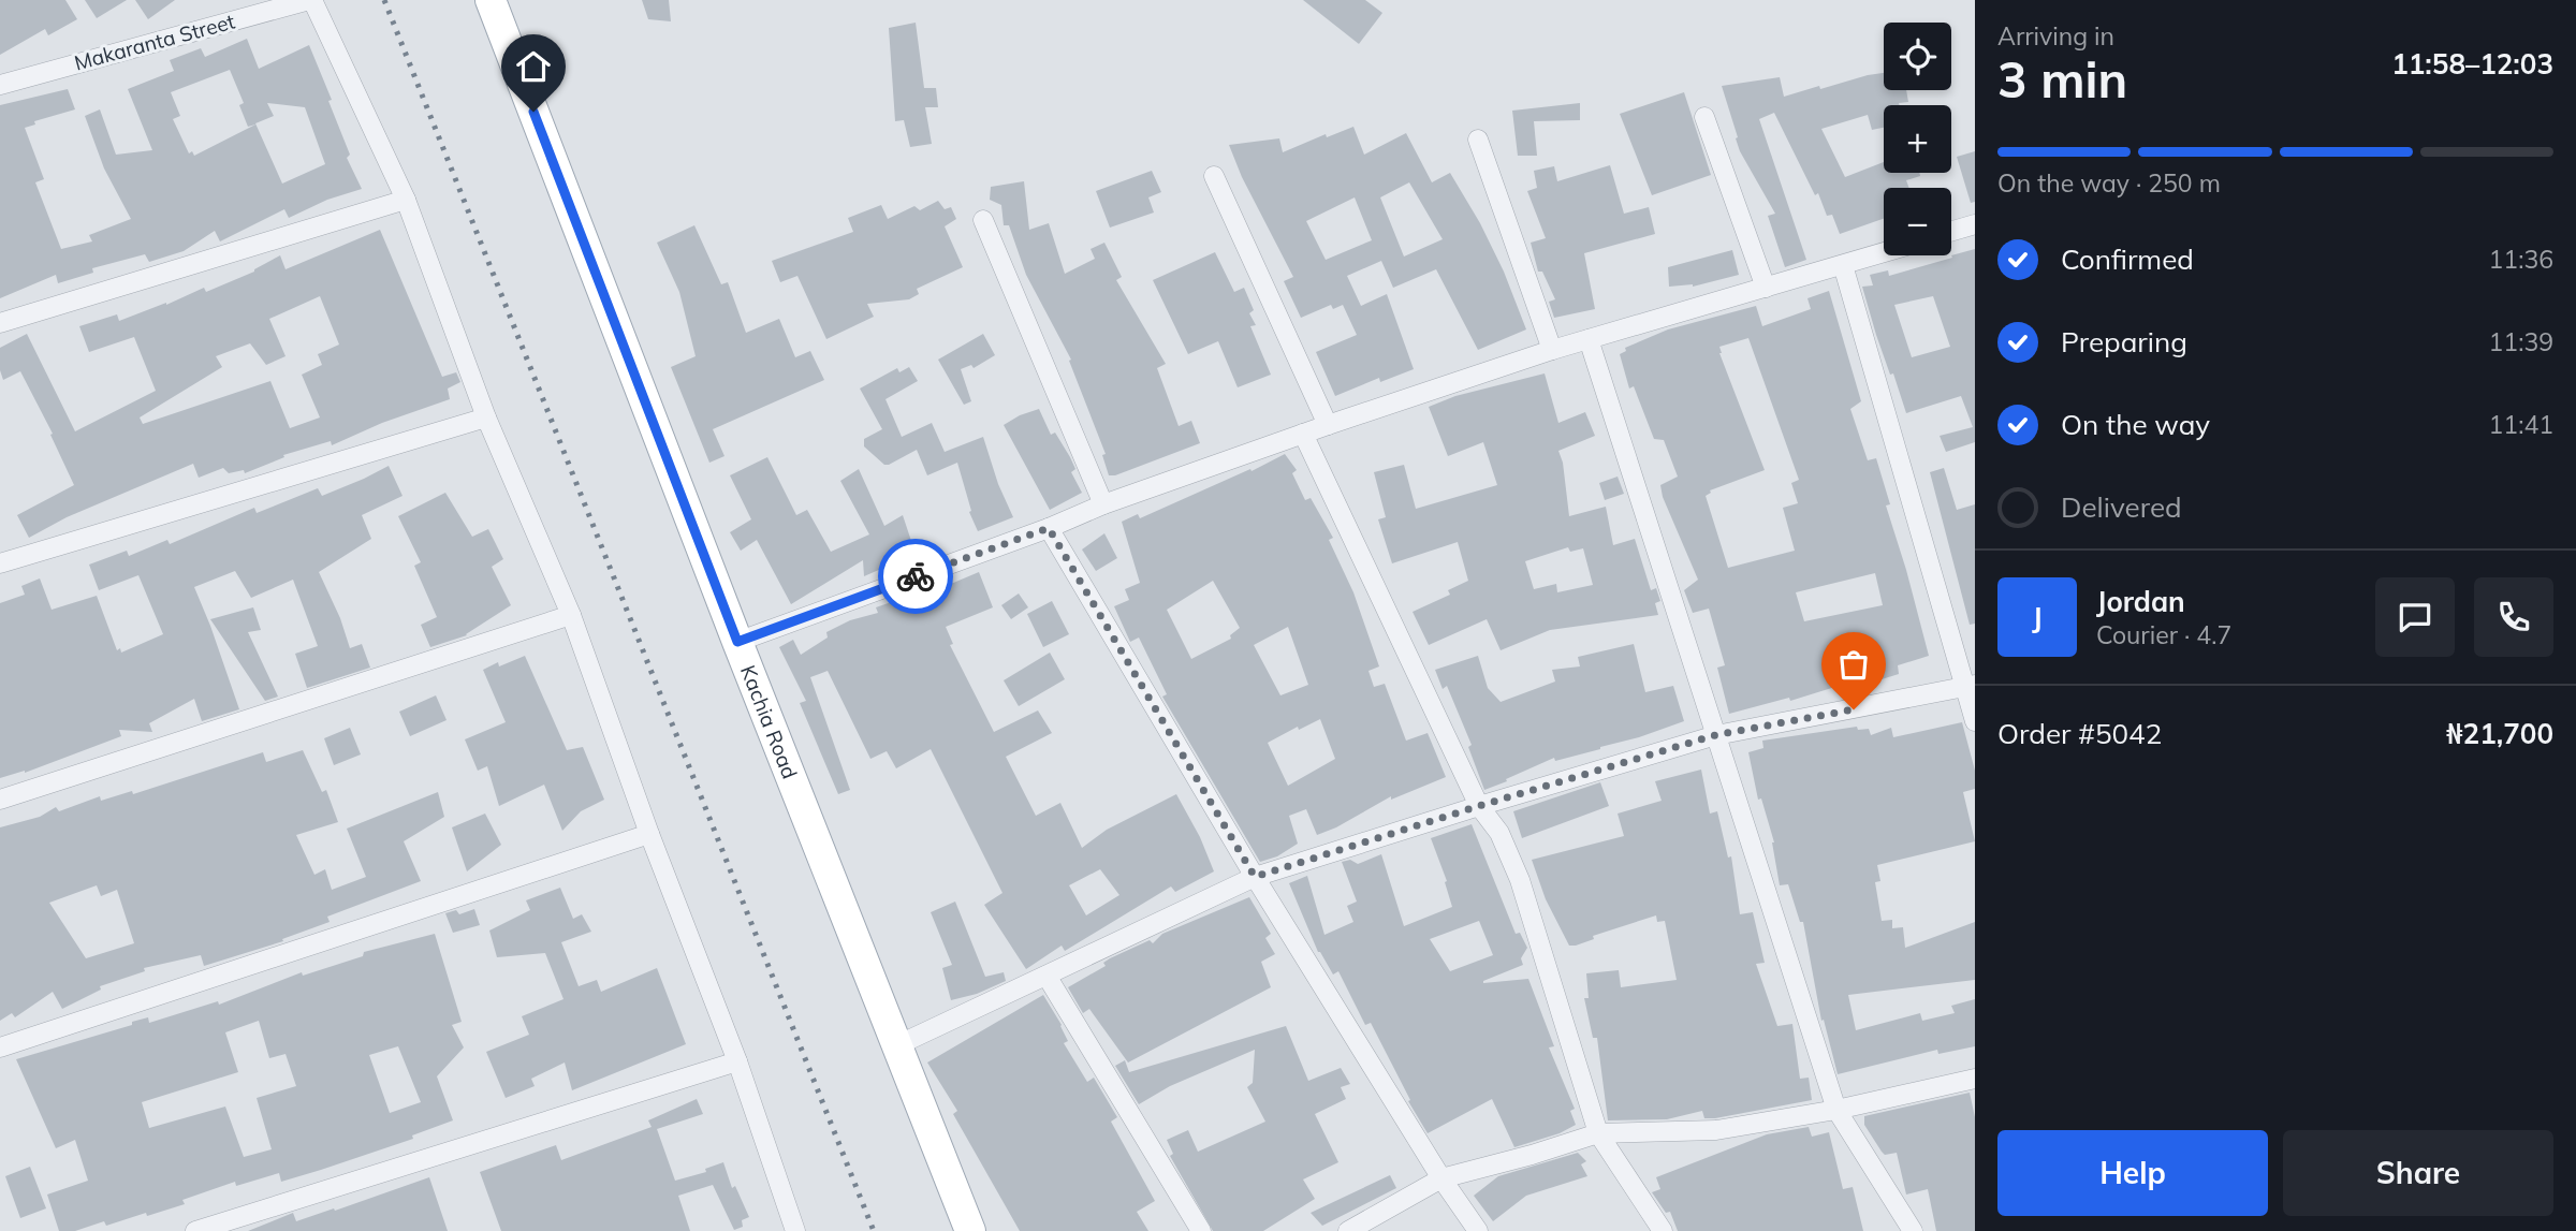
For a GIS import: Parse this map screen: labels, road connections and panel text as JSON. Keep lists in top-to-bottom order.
{
  "streets": {
    "main road": ["Kachia Road"],
    "street": ["Makaranta Street"]
  },
  "page": {
    "heading": ["3 min", "Arriving in", "11:58–12:03"],
    "panel": [
      "Jordan",
      "Courier · 4.7",
      "Order #5042",
      "₦21,700"
    ],
    "map_buttons": ["+", "−"],
    "bar": "On the way · 250 m",
    "list": [
      ["Confirmed", "11:36"],
      ["Preparing", "11:39"],
      ["On the way", "11:41"],
      "Delivered"
    ],
    "round": "J",
    "buttons": ["Help", "Share"]
  }
}
